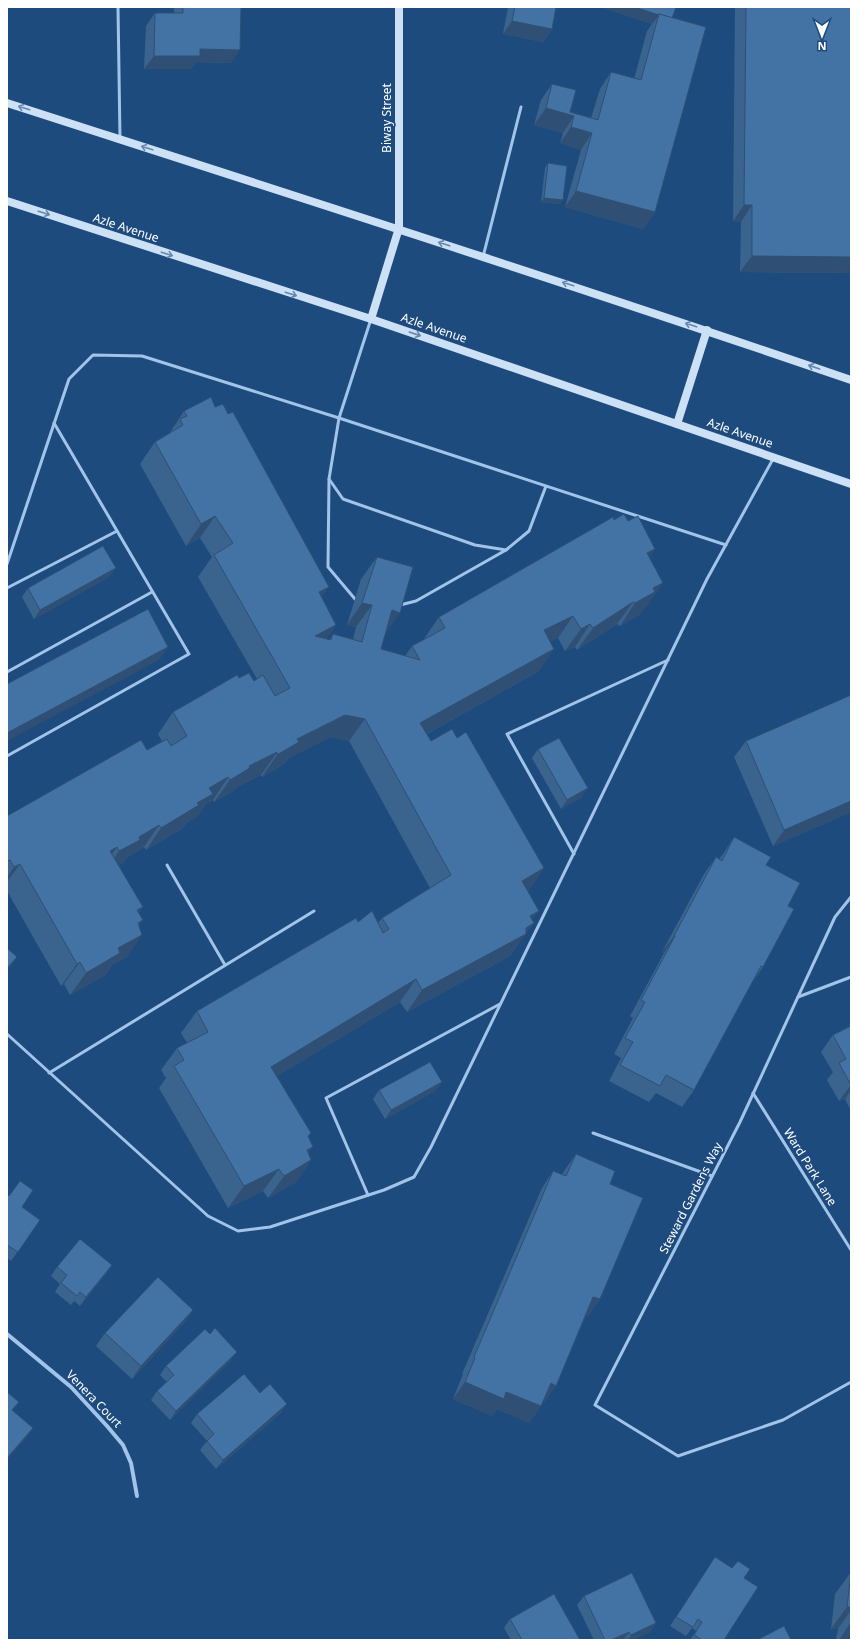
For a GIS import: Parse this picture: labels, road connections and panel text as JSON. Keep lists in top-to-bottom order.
{
  "streets": {
    "main road": ["Biway Street", "Azle Avenue"],
    "street": ["Venera Court"],
    "lane": ["Ward Park Lane", "Steward Gardens Way"]
  },
  "crossings": [
    ["Biway Street", "Azle Avenue"],
    ["Ward Park Lane", "Steward Gardens Way"]
  ],
  "one_way": ["Azle Avenue"],
  "north": "bottom"
}
